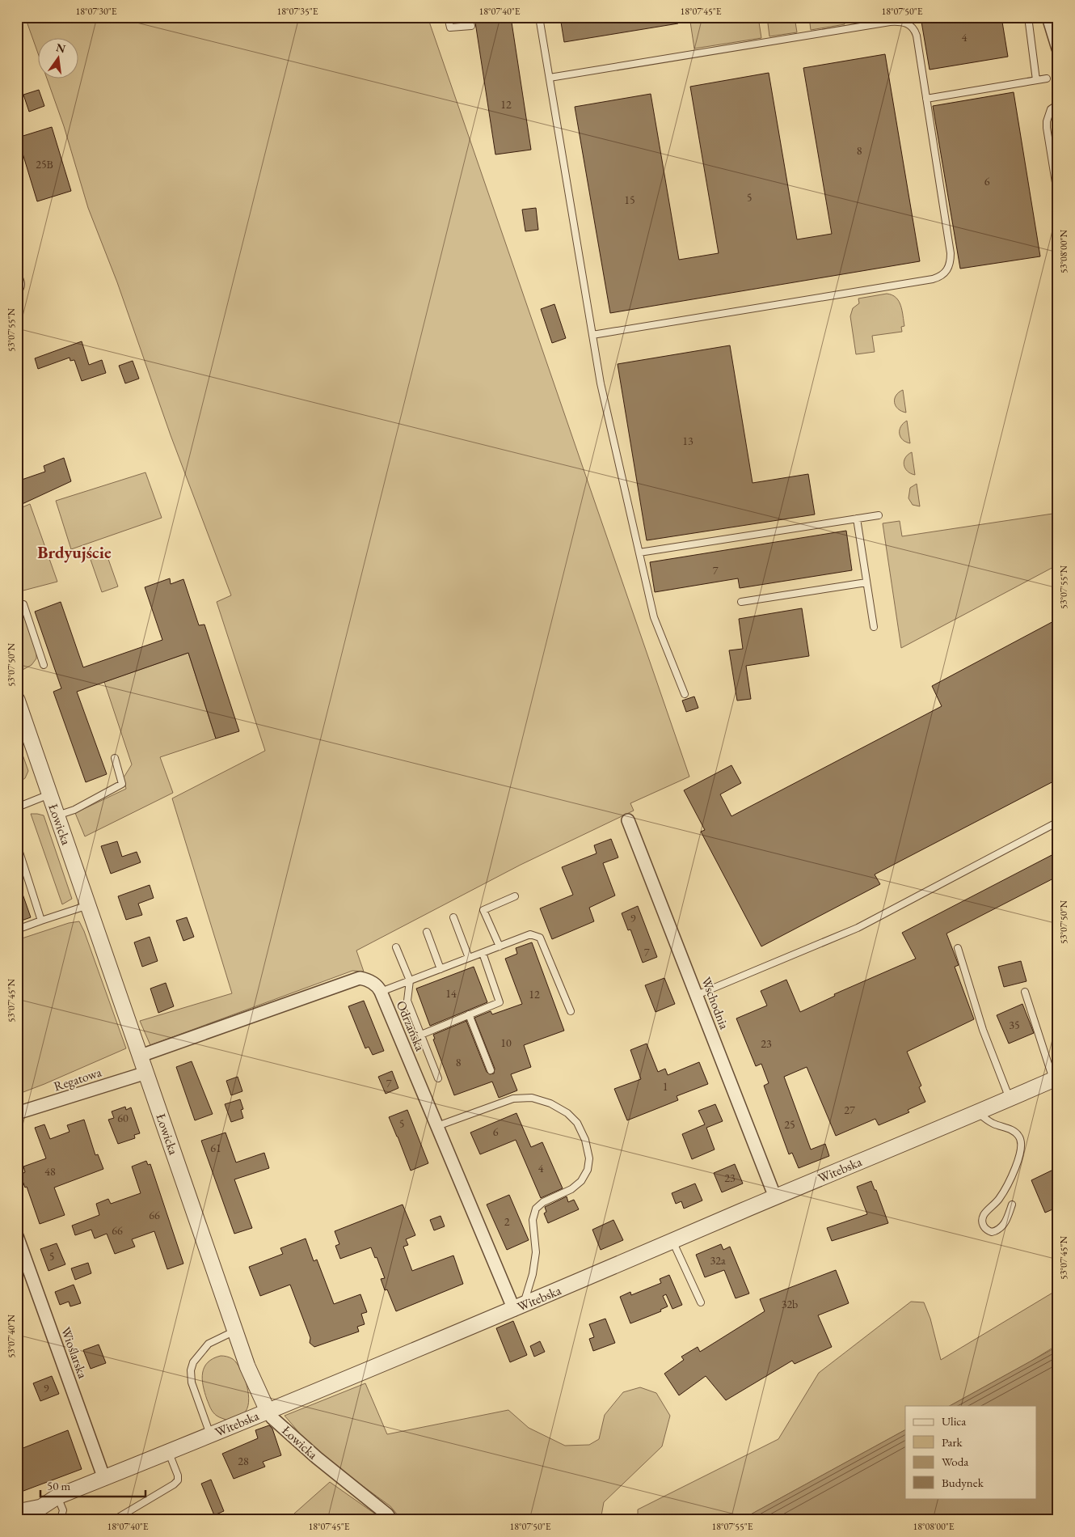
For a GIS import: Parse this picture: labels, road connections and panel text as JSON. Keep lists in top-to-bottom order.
{
  "streets": {
    "street": [
      "Łowicka",
      "Wschodnia",
      "Odrzańska",
      "Regatowa",
      "Witebska",
      "Wioślarska"
    ]
  },
  "crossings": [
    ["Łowicka", "Odrzańska"],
    ["Łowicka", "Regatowa"],
    ["Łowicka", "Witebska"],
    ["Wschodnia", "Witebska"],
    ["Odrzańska", "Witebska"],
    ["Witebska", "Wioślarska"]
  ],
  "districts": ["Brdyujście"],
  "house_numbers": [
    "4",
    "12",
    "8",
    "25B",
    "6",
    "5",
    "15",
    "13",
    "7",
    "9",
    "7",
    "14",
    "12",
    "35",
    "10",
    "23",
    "8",
    "7",
    "1",
    "27",
    "60",
    "5",
    "25",
    "6",
    "61",
    "4",
    "48",
    "23",
    "66",
    "2",
    "66",
    "5",
    "32a",
    "32b",
    "9",
    "28"
  ],
  "legend": [
    "Ulica",
    "Park",
    "Woda",
    "Budynek"
  ],
  "scale_bar": "50 m",
  "north": "top",
  "coordinates": [
    "18°07'30\"E",
    "18°07'35\"E",
    "18°07'40\"E",
    "18°07'45\"E",
    "18°07'50\"E",
    "53°08'00\"N",
    "53°07'55\"N",
    "53°07'50\"N",
    "53°07'45\"N",
    "53°07'40\"N",
    "18°07'55\"E",
    "18°08'00\"E"
  ]
}
